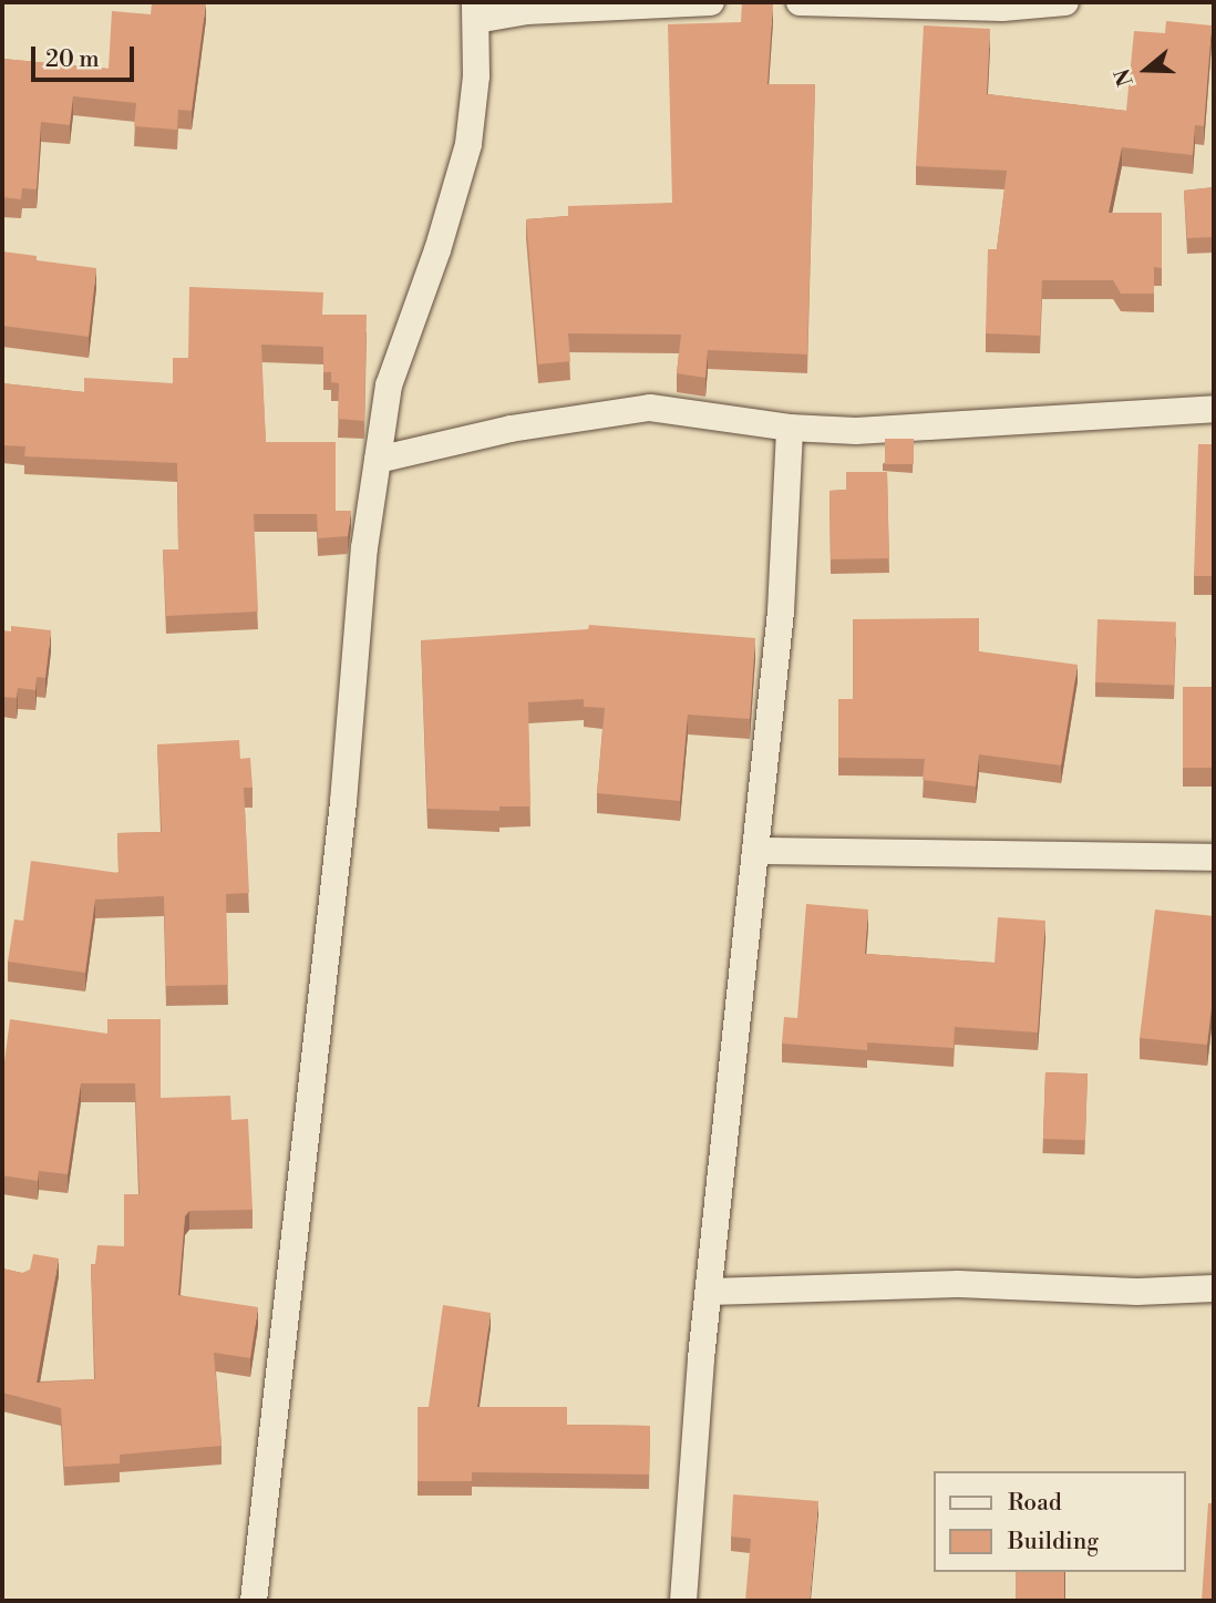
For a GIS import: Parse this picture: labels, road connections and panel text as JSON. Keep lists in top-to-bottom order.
{
  "legend": ["Road", "Building"],
  "scale_bar": "20 m",
  "north": "left"
}
